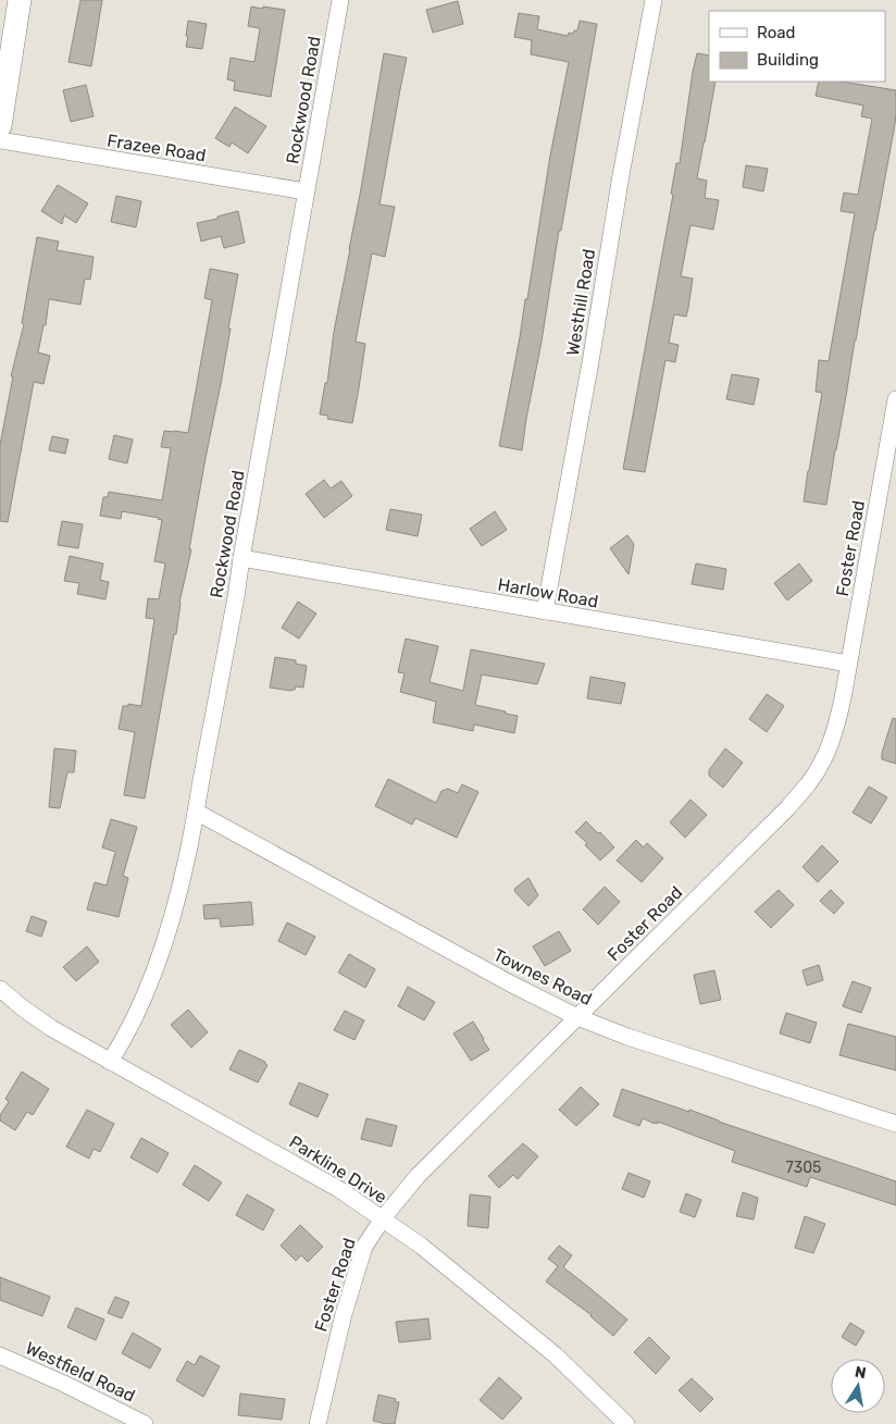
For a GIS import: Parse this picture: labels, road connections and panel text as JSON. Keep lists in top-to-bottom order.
{
  "streets": {
    "street": [
      "Rockwood Road",
      "Frazee Road",
      "Westhill Road",
      "Foster Road",
      "Harlow Road",
      "Townes Road",
      "Parkline Drive",
      "Westfield Road"
    ]
  },
  "crossings": [
    ["Rockwood Road", "Frazee Road"],
    ["Rockwood Road", "Harlow Road"],
    ["Rockwood Road", "Townes Road"],
    ["Rockwood Road", "Parkline Drive"],
    ["Westhill Road", "Harlow Road"],
    ["Foster Road", "Harlow Road"],
    ["Foster Road", "Townes Road"],
    ["Foster Road", "Parkline Drive"]
  ],
  "house_numbers": ["7305"],
  "legend": ["Road", "Building"],
  "north": "top"
}
